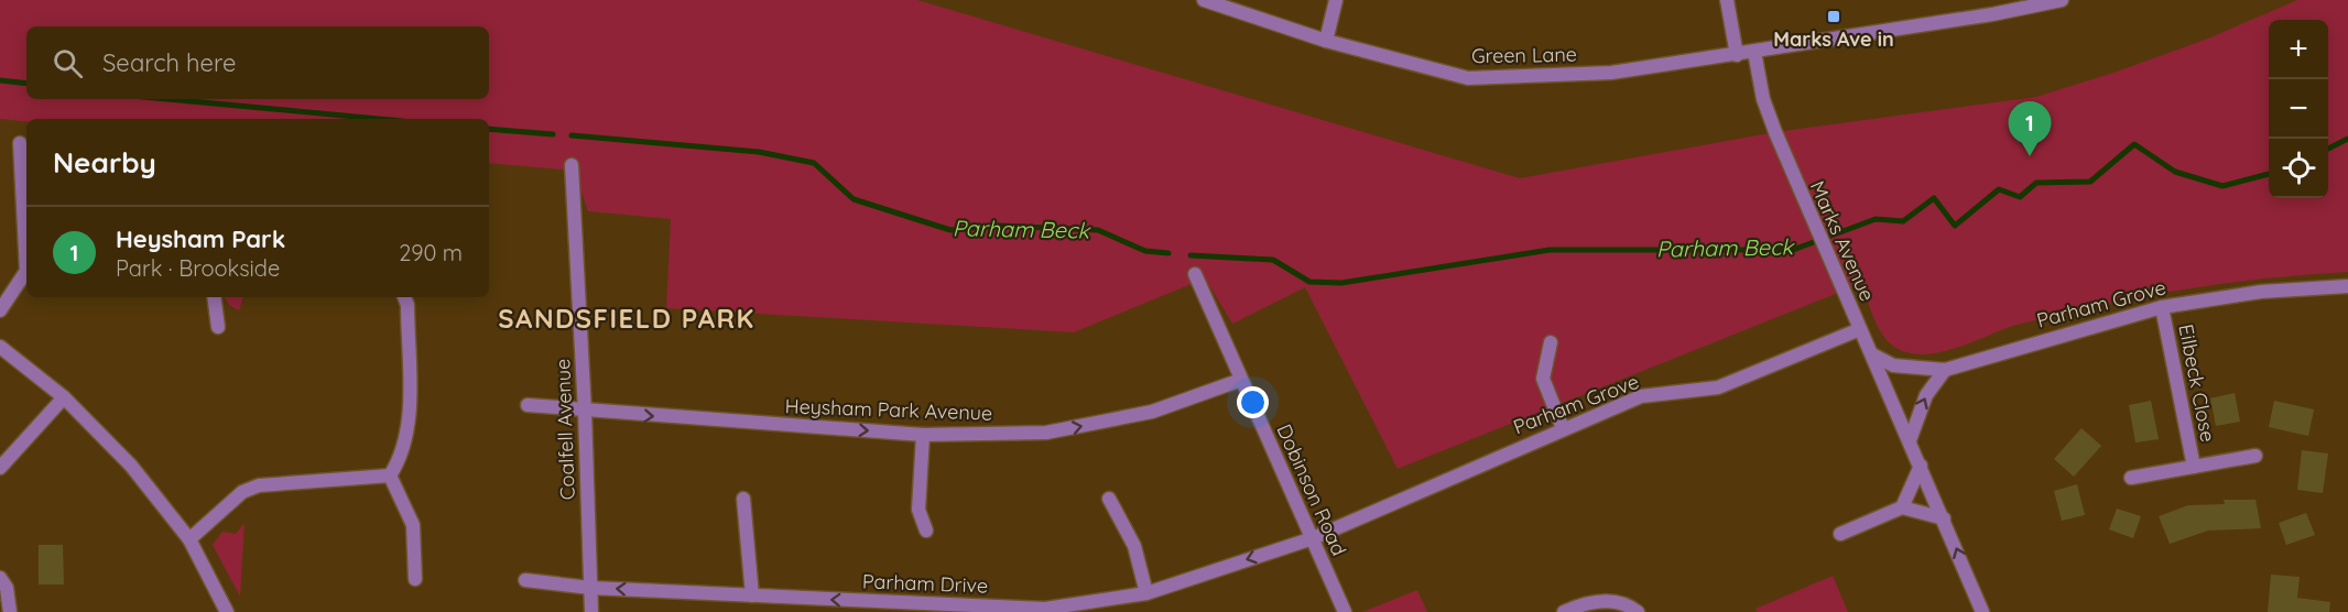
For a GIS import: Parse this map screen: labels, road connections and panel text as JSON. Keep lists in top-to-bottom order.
{
  "streets": {
    "street": [
      "Green Lane",
      "Marks Avenue",
      "Parham Grove",
      "Eilbeck Close",
      "Heysham Park Avenue",
      "Coalfell Avenue",
      "Dobinson Road",
      "Parham Drive"
    ]
  },
  "crossings": [
    ["Green Lane", "Marks Avenue"],
    ["Marks Avenue", "Parham Grove"],
    ["Parham Grove", "Eilbeck Close"],
    ["Parham Grove", "Dobinson Road"],
    ["Parham Grove", "Parham Drive"],
    ["Heysham Park Avenue", "Coalfell Avenue"],
    ["Heysham Park Avenue", "Dobinson Road"],
    ["Coalfell Avenue", "Parham Drive"],
    ["Dobinson Road", "Parham Drive"]
  ],
  "one_way": ["Heysham Park Avenue", "Parham Drive"],
  "districts": ["SANDSFIELD PARK"],
  "water": ["Parham Beck"],
  "places": {
    "transit": ["Marks Ave in"]
  },
  "page": {
    "map_buttons": ["+", "−"],
    "search": "Search here",
    "pins": "1",
    "heading": "Nearby",
    "list": [
      {
        "mark": "1",
        "name": "Heysham Park",
        "note": "Park · Brookside",
        "value": "290 m"
      }
    ]
  }
}
